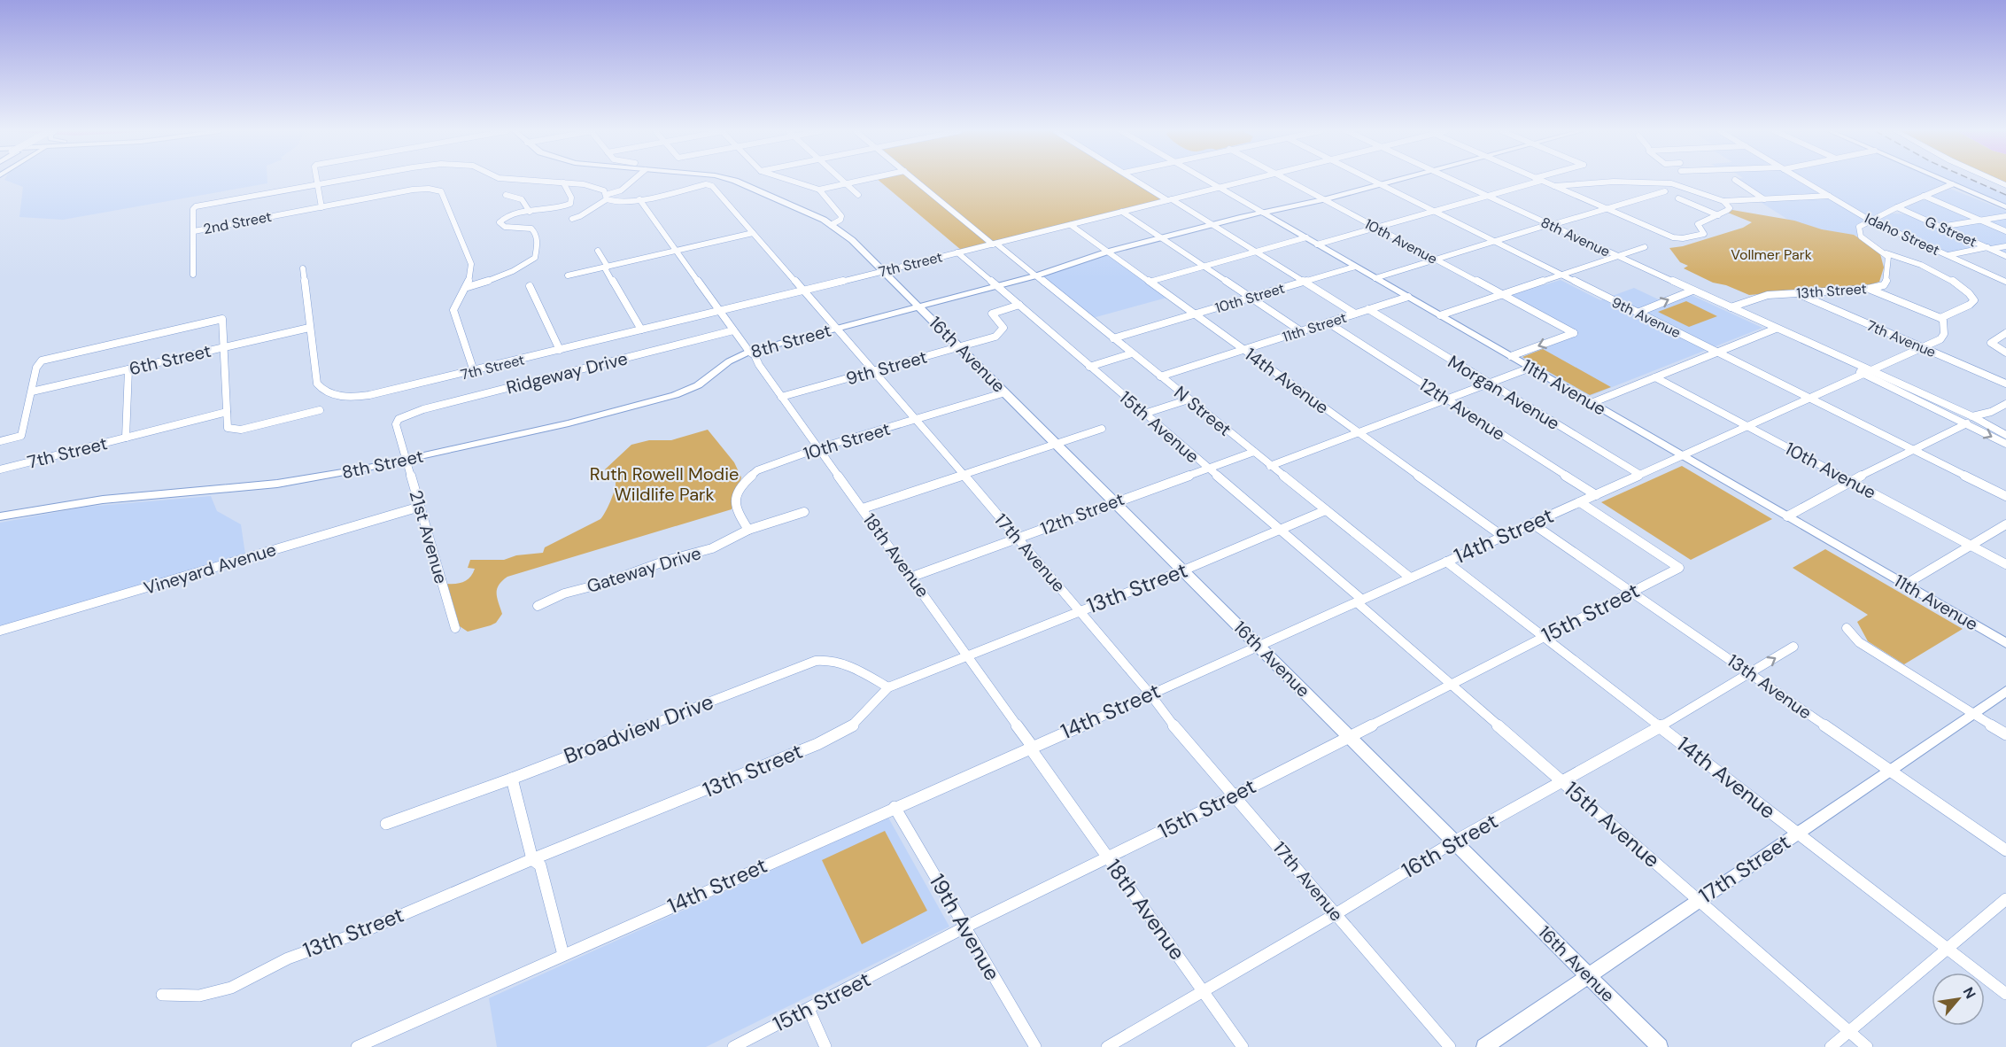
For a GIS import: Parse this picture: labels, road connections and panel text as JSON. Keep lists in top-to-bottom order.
{
  "streets": {
    "main road": [
      "8th Street",
      "16th Avenue",
      "11th Avenue",
      "17th Street"
    ],
    "street": [
      "2nd Street",
      "G Street",
      "Idaho Street",
      "8th Avenue",
      "10th Avenue",
      "7th Street",
      "13th Street",
      "10th Street",
      "9th Avenue",
      "11th Street",
      "7th Avenue",
      "6th Street",
      "9th Street",
      "Ridgeway Drive",
      "14th Avenue",
      "Morgan Avenue",
      "12th Avenue",
      "N Street",
      "15th Avenue",
      "12th Street",
      "14th Street",
      "21st Avenue",
      "17th Avenue",
      "18th Avenue",
      "Vineyard Avenue",
      "Gateway Drive",
      "15th Street",
      "13th Avenue",
      "Broadview Drive",
      "16th Street",
      "19th Avenue"
    ]
  },
  "crossings": [
    ["8th Avenue", "13th Street"],
    ["8th Avenue", "14th Street"],
    ["10th Avenue", "8th Street"],
    ["10th Avenue", "11th Avenue"],
    ["10th Avenue", "14th Street"],
    ["7th Street", "16th Avenue"],
    ["7th Street", "6th Street"],
    ["7th Street", "14th Avenue"],
    ["7th Street", "11th Avenue"],
    ["7th Street", "N Street"],
    ["7th Street", "15th Avenue"],
    ["7th Street", "17th Avenue"],
    ["7th Street", "18th Avenue"],
    ["13th Street", "7th Avenue"],
    ["13th Street", "16th Avenue"],
    ["13th Street", "N Street"],
    ["13th Street", "15th Avenue"],
    ["13th Street", "17th Avenue"],
    ["13th Street", "18th Avenue"],
    ["13th Street", "Broadview Drive"],
    ["10th Street", "16th Avenue"],
    ["10th Street", "14th Avenue"],
    ["10th Street", "11th Avenue"],
    ["10th Street", "N Street"],
    ["10th Street", "17th Avenue"],
    ["10th Street", "18th Avenue"],
    ["10th Street", "Gateway Drive"],
    ["9th Avenue", "8th Street"],
    ["9th Avenue", "14th Street"],
    ["11th Street", "14th Avenue"],
    ["11th Street", "11th Avenue"],
    ["11th Street", "Morgan Avenue"],
    ["11th Street", "12th Avenue"],
    ["11th Street", "N Street"],
    ["8th Street", "16th Avenue"],
    ["8th Street", "14th Avenue"],
    ["8th Street", "11th Avenue"],
    ["8th Street", "N Street"],
    ["8th Street", "15th Avenue"],
    ["8th Street", "21st Avenue"],
    ["8th Street", "17th Avenue"],
    ["8th Street", "18th Avenue"],
    ["16th Avenue", "9th Street"],
    ["16th Avenue", "12th Street"],
    ["16th Avenue", "14th Street"],
    ["16th Avenue", "15th Street"],
    ["16th Avenue", "16th Street"],
    ["16th Avenue", "17th Street"],
    ["9th Street", "15th Avenue"],
    ["9th Street", "17th Avenue"],
    ["9th Street", "18th Avenue"],
    ["Ridgeway Drive", "21st Avenue"],
    ["Ridgeway Drive", "18th Avenue"],
    ["14th Avenue", "14th Street"],
    ["14th Avenue", "15th Street"],
    ["14th Avenue", "16th Street"],
    ["14th Avenue", "17th Street"],
    ["11th Avenue", "14th Street"],
    ["Morgan Avenue", "14th Street"],
    ["12th Avenue", "14th Street"],
    ["N Street", "12th Street"],
    ["N Street", "14th Street"],
    ["15th Avenue", "12th Street"],
    ["15th Avenue", "14th Street"],
    ["15th Avenue", "15th Street"],
    ["15th Avenue", "16th Street"],
    ["15th Avenue", "17th Street"],
    ["12th Street", "17th Avenue"],
    ["12th Street", "18th Avenue"],
    ["14th Street", "17th Avenue"],
    ["14th Street", "18th Avenue"],
    ["14th Street", "15th Street"],
    ["14th Street", "13th Avenue"],
    ["14th Street", "19th Avenue"],
    ["21st Avenue", "Vineyard Avenue"],
    ["17th Avenue", "18th Avenue"],
    ["17th Avenue", "15th Street"],
    ["17th Avenue", "16th Street"],
    ["18th Avenue", "15th Street"],
    ["18th Avenue", "16th Street"],
    ["15th Street", "13th Avenue"],
    ["15th Street", "19th Avenue"],
    ["13th Avenue", "16th Street"],
    ["13th Avenue", "17th Street"]
  ],
  "parks": ["Vollmer Park", "Ruth Rowell Modie Wildlife Park"],
  "north": "top right"
}
